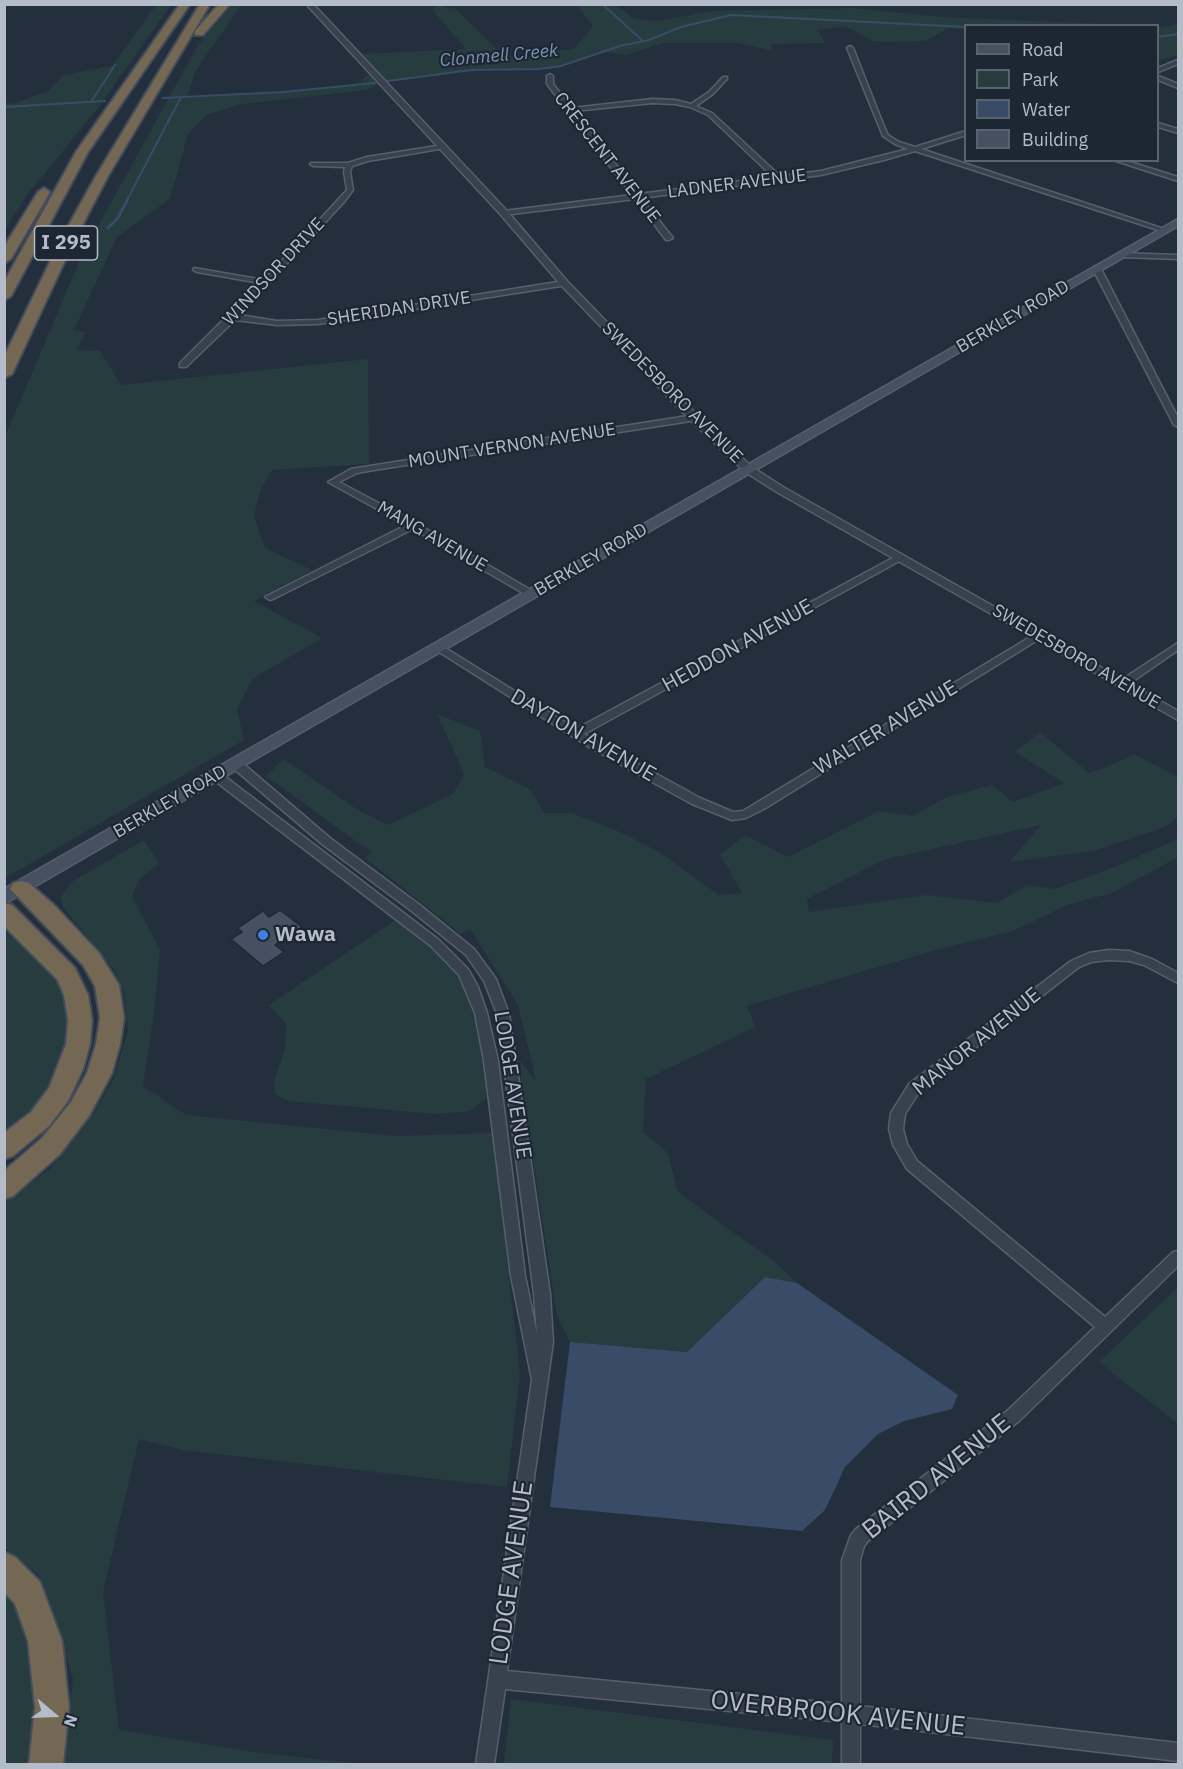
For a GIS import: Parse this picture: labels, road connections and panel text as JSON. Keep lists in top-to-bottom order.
{
  "streets": {
    "highway": ["I 295"],
    "main road": ["BERKLEY ROAD"],
    "street": [
      "CRESCENT AVENUE",
      "LADNER AVENUE",
      "WINDSOR DRIVE",
      "SHERIDAN DRIVE",
      "SWEDESBORO AVENUE",
      "MOUNT VERNON AVENUE",
      "MANG AVENUE",
      "HEDDON AVENUE",
      "WALTER AVENUE",
      "DAYTON AVENUE",
      "MANOR AVENUE",
      "LODGE AVENUE",
      "BAIRD AVENUE",
      "OVERBROOK AVENUE"
    ]
  },
  "crossings": [
    ["CRESCENT AVENUE", "LADNER AVENUE"],
    ["LADNER AVENUE", "SWEDESBORO AVENUE"],
    ["WINDSOR DRIVE", "SHERIDAN DRIVE"],
    ["SHERIDAN DRIVE", "SWEDESBORO AVENUE"],
    ["BERKLEY ROAD", "SWEDESBORO AVENUE"],
    ["BERKLEY ROAD", "MANG AVENUE"],
    ["BERKLEY ROAD", "DAYTON AVENUE"],
    ["BERKLEY ROAD", "LODGE AVENUE"],
    ["SWEDESBORO AVENUE", "MOUNT VERNON AVENUE"],
    ["SWEDESBORO AVENUE", "HEDDON AVENUE"],
    ["SWEDESBORO AVENUE", "WALTER AVENUE"],
    ["MOUNT VERNON AVENUE", "MANG AVENUE"],
    ["HEDDON AVENUE", "DAYTON AVENUE"],
    ["WALTER AVENUE", "DAYTON AVENUE"],
    ["MANOR AVENUE", "BAIRD AVENUE"],
    ["LODGE AVENUE", "OVERBROOK AVENUE"],
    ["BAIRD AVENUE", "OVERBROOK AVENUE"]
  ],
  "water": ["Clonmell Creek"],
  "places": ["Wawa"],
  "legend": [
    "Road",
    "Park",
    "Water",
    "Building"
  ],
  "north": "right"
}
